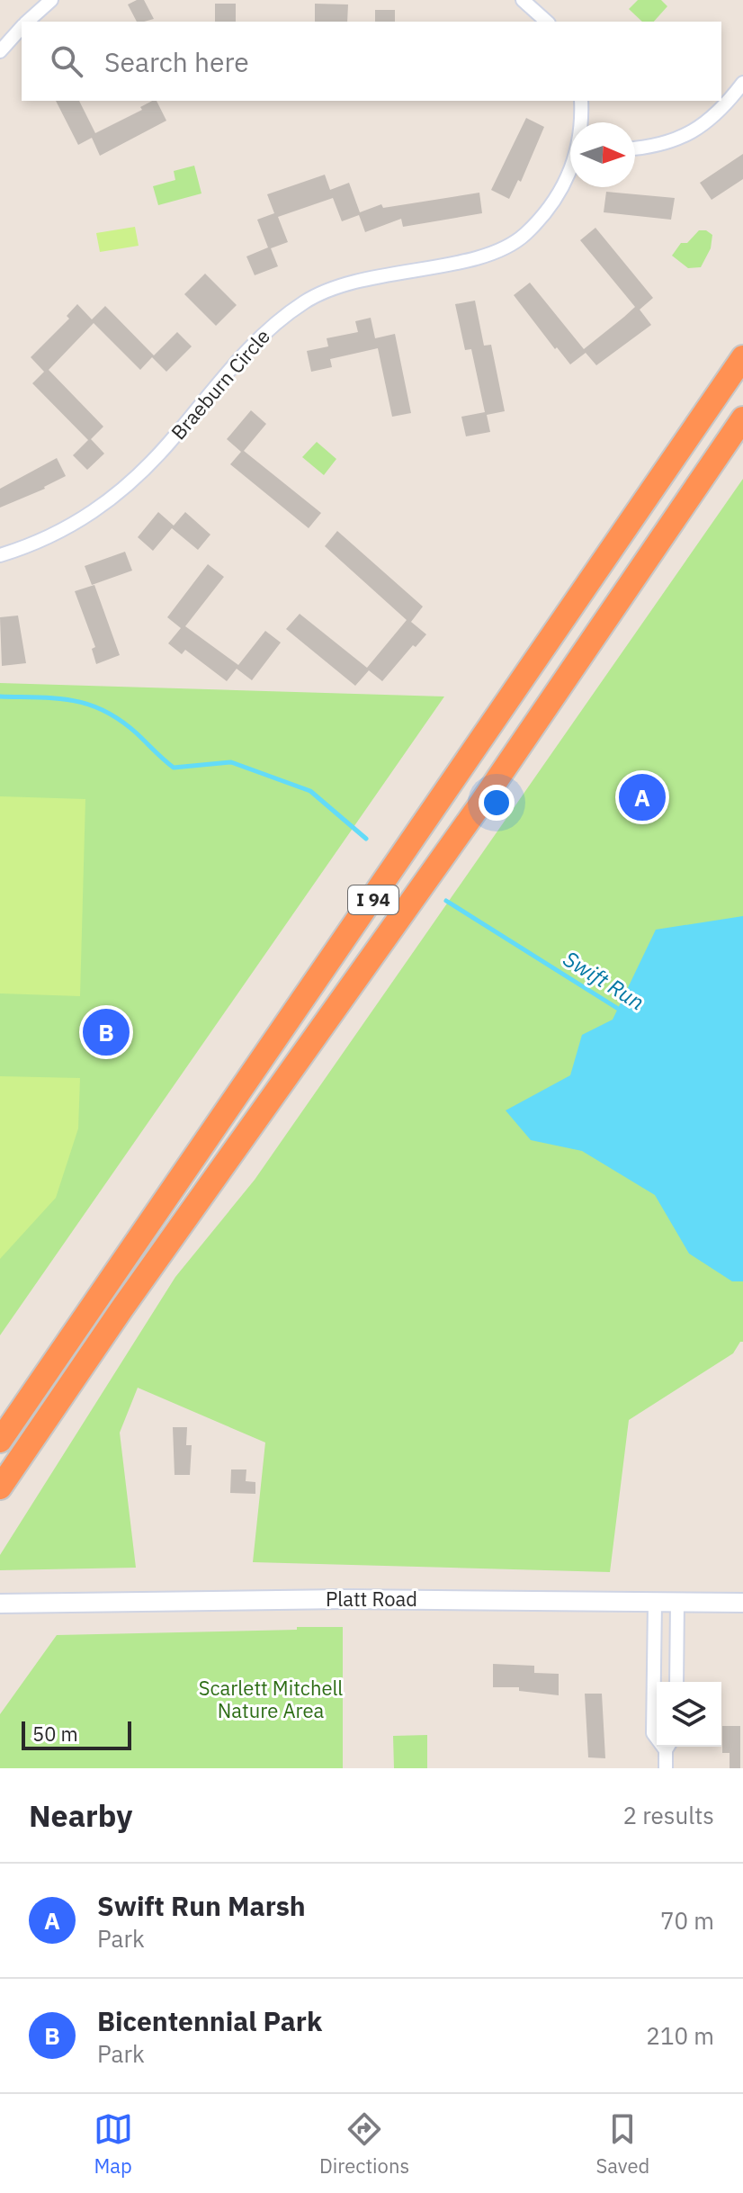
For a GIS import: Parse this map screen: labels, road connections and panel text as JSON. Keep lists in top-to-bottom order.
{
  "streets": {
    "highway": ["I 94"],
    "main road": ["Platt Road"],
    "street": ["Braeburn Circle"]
  },
  "water": ["Swift Run"],
  "parks": ["Scarlett Mitchell Nature Area"],
  "scale_bar": "50 m",
  "north": "right",
  "page": {
    "search": "Search here",
    "pins": ["A", "B"],
    "scale": "50 m",
    "heading": ["Nearby", "2 results"],
    "list": [
      {
        "mark": "A",
        "name": "Swift Run Marsh",
        "note": "Park",
        "value": "70 m"
      },
      {
        "mark": "B",
        "name": "Bicentennial Park",
        "note": "Park",
        "value": "210 m"
      }
    ],
    "nav": ["Map", "Directions", "Saved"]
  }
}
